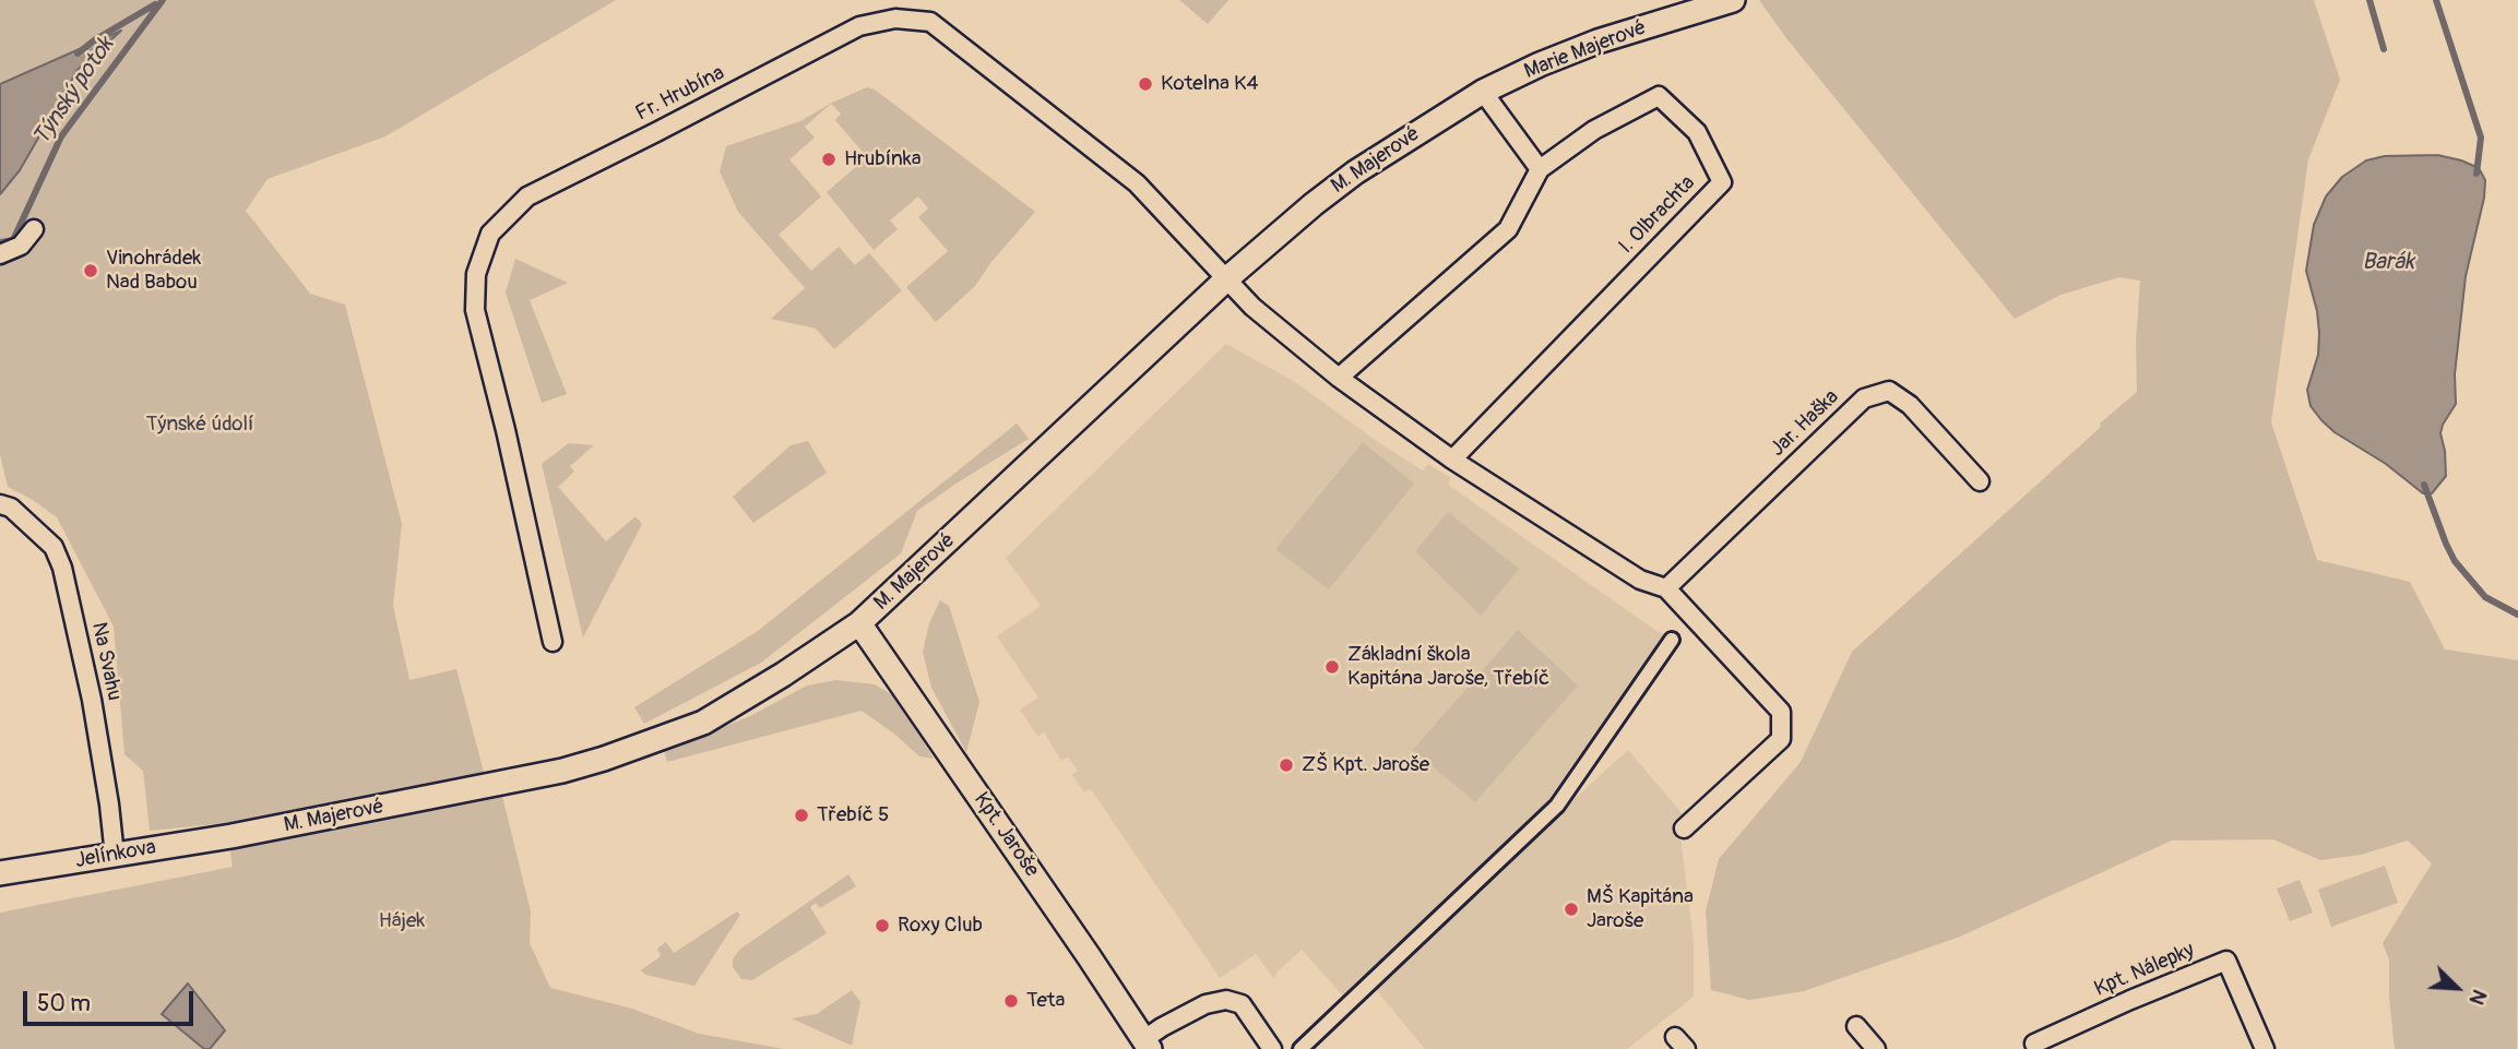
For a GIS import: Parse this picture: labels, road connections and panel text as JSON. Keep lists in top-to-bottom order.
{
  "streets": {
    "street": [
      "Marie Majerové",
      "Fr. Hrubína",
      "M. Majerové",
      "I. Olbrachta",
      "Jar. Haška",
      "Na Svahu",
      "Kpt. Jaroše",
      "Jelínkova",
      "Kpt. Nálepky"
    ]
  },
  "crossings": [
    ["Marie Majerové", "M. Majerové"],
    ["Fr. Hrubína", "M. Majerové"],
    ["M. Majerové", "Kpt. Jaroše"],
    ["M. Majerové", "Jelínkova"],
    ["Na Svahu", "Jelínkova"]
  ],
  "water": ["Týnský potok", "Barák"],
  "parks": ["Týnské údolí", "Hájek"],
  "places": [
    "Kotelna K4",
    "Hrubínka",
    "Vinohrádek Nad Babou",
    "Základní škola Kapitána Jaroše, Třebíč",
    "ZŠ Kpt. Jaroše",
    "Třebíč 5",
    "MŠ Kapitána Jaroše",
    "Roxy Club",
    "Teta"
  ],
  "scale_bar": "50 m",
  "north": "bottom right"
}
